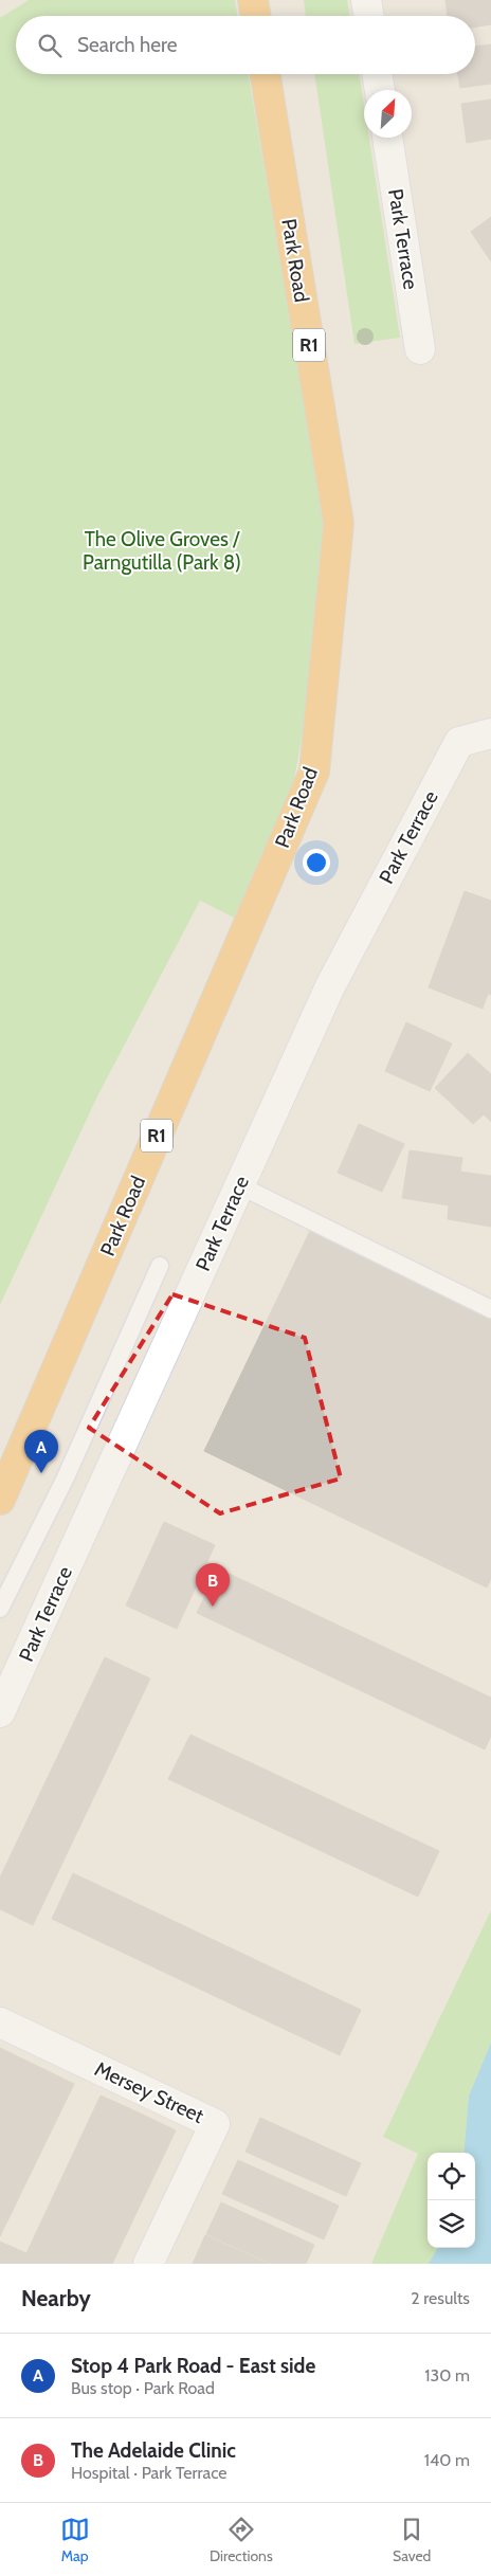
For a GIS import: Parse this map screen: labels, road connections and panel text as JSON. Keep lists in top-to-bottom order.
{
  "streets": {
    "highway": ["Park Road", "R1"],
    "street": ["Park Terrace", "Mersey Street"]
  },
  "parks": ["The Olive Groves / Parngutilla (Park 8)"],
  "north": "top right",
  "page": {
    "search": "Search here",
    "pins": ["A", "B"],
    "heading": ["Nearby", "2 results"],
    "list": [
      {
        "mark": "A",
        "name": "Stop 4 Park Road - East side",
        "note": "Bus stop · Park Road",
        "value": "130 m"
      },
      {
        "mark": "B",
        "name": "The Adelaide Clinic",
        "note": "Hospital · Park Terrace",
        "value": "140 m"
      }
    ],
    "nav": ["Map", "Directions", "Saved"]
  }
}
